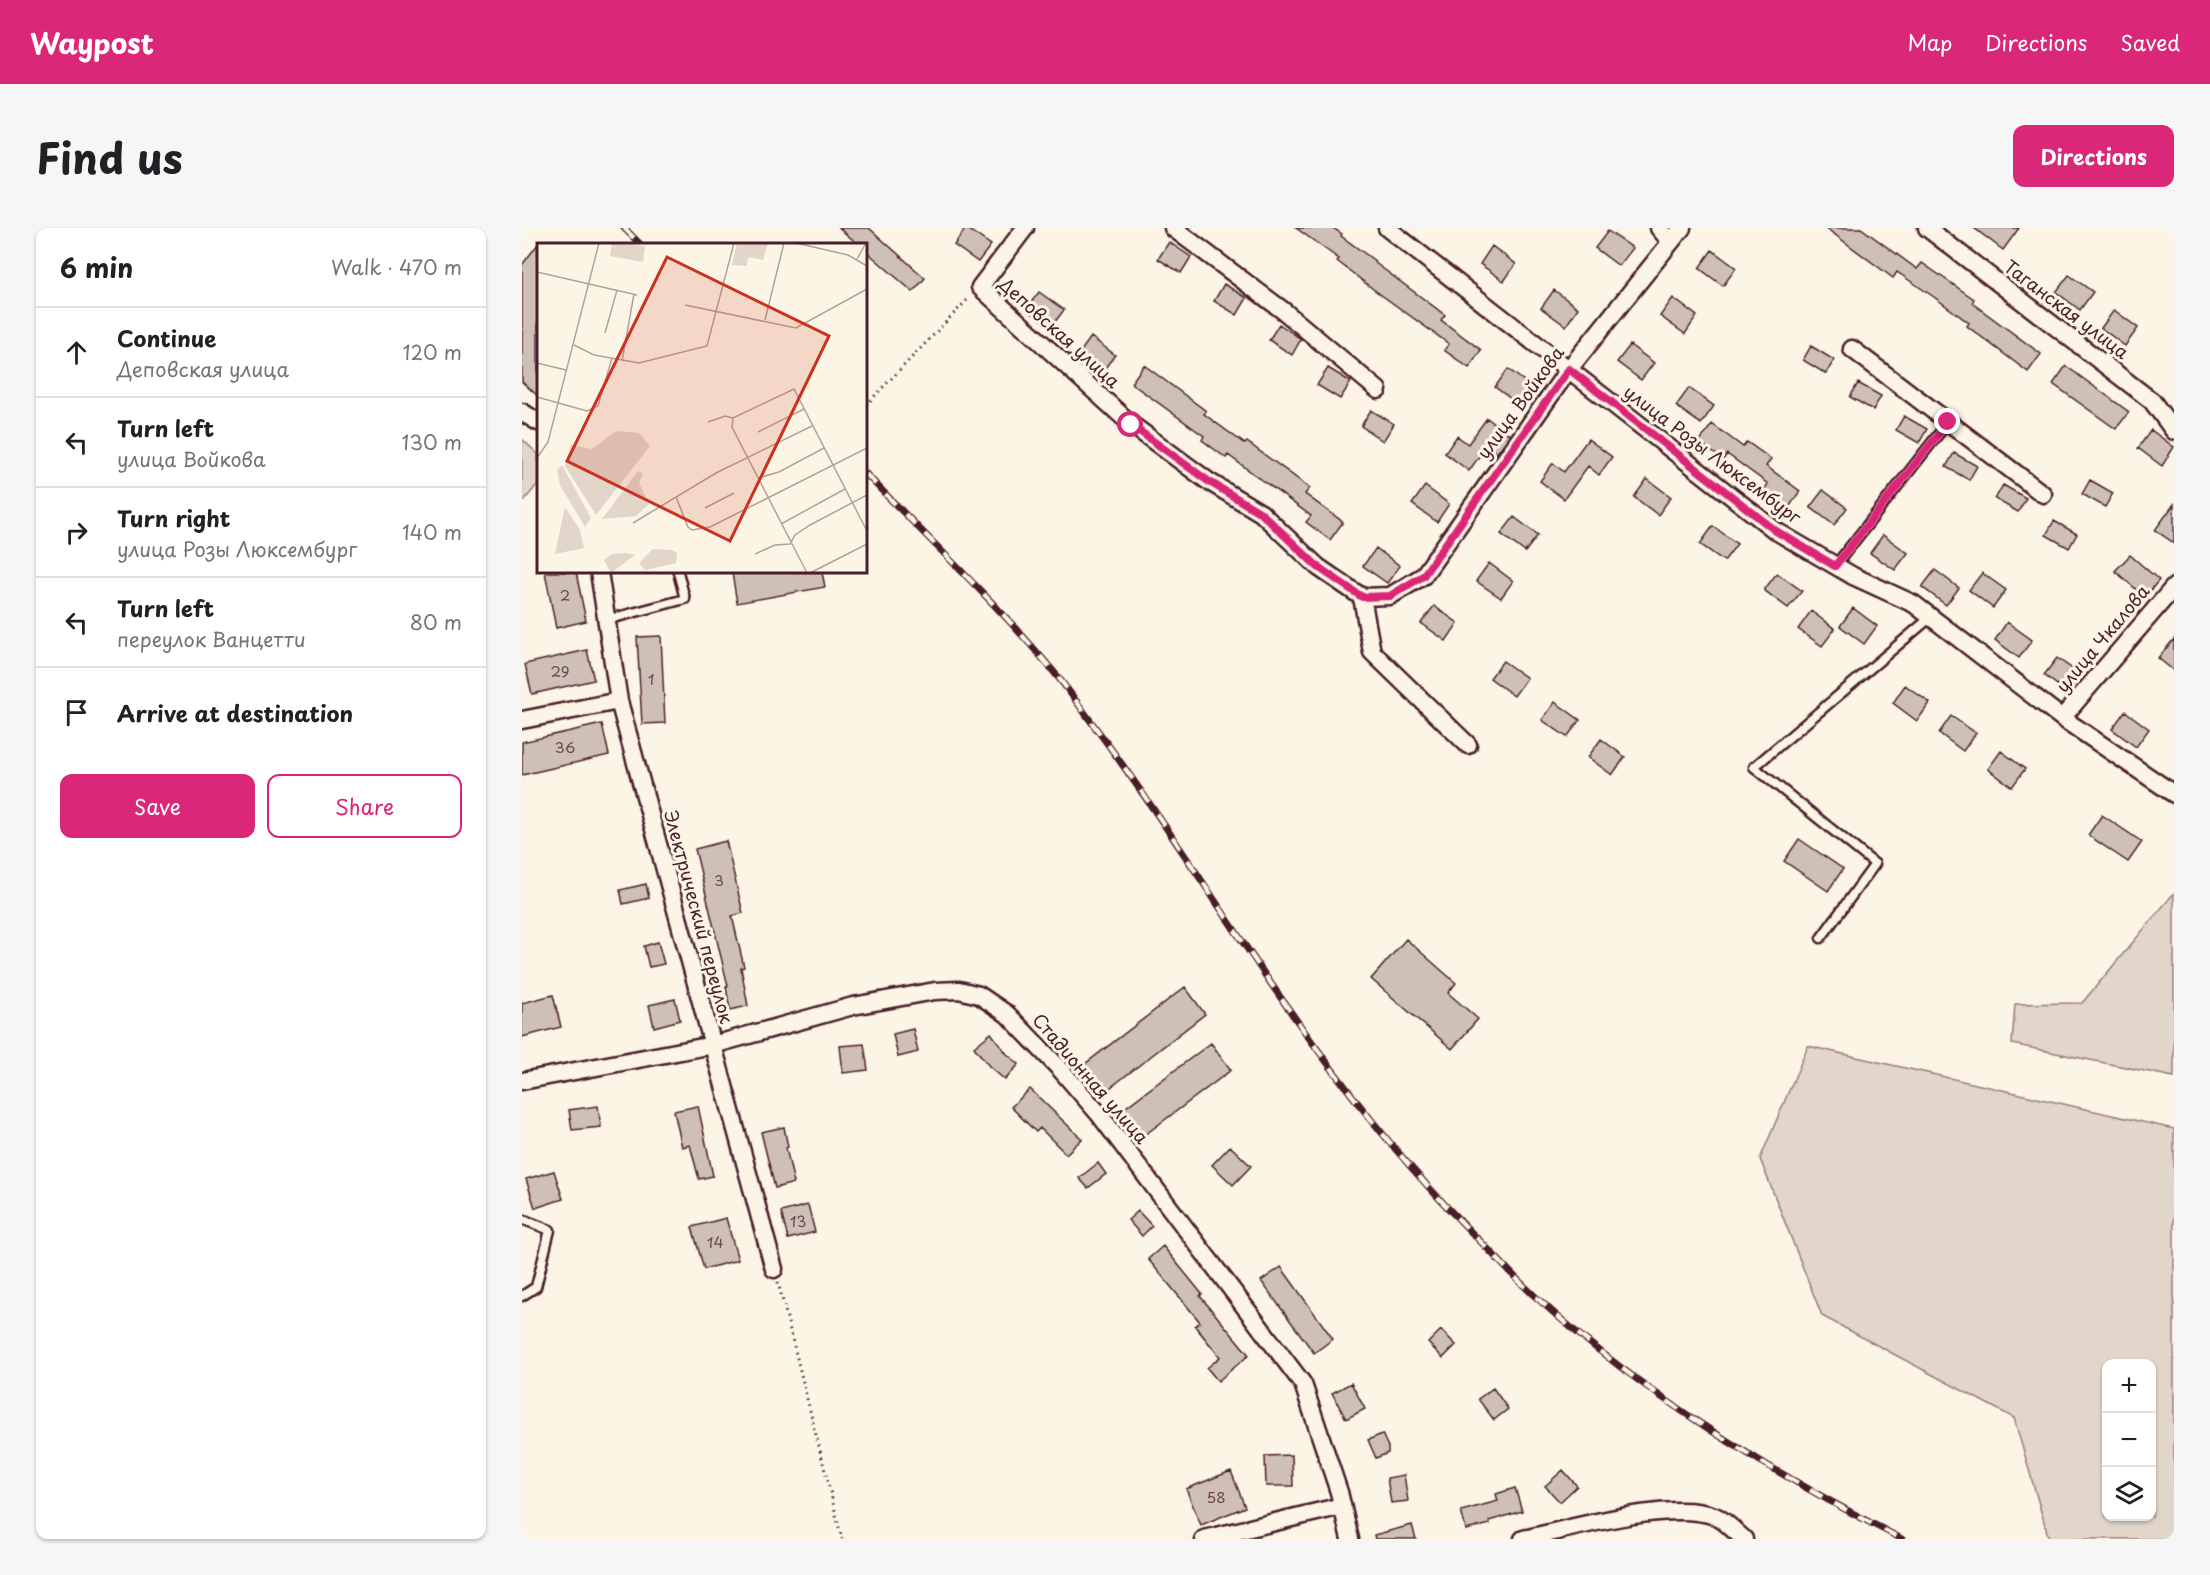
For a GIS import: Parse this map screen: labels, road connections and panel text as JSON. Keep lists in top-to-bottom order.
{
  "streets": {
    "street": [
      "Таганская улица",
      "Деповская улица",
      "улица Войкова",
      "улица Розы Люксембург",
      "улица Чкалова",
      "Электрический переулок",
      "Стадионная улица"
    ]
  },
  "crossings": [
    ["Деповская улица", "улица Войкова"],
    ["улица Войкова", "улица Розы Люксембург"],
    ["улица Розы Люксембург", "улица Чкалова"],
    ["Электрический переулок", "Стадионная улица"]
  ],
  "house_numbers": [
    "2",
    "29",
    "1",
    "36",
    "3",
    "13",
    "14",
    "58"
  ],
  "page": {
    "header": "Waypost",
    "nav": ["Map", "Directions", "Saved"],
    "title": "Find us",
    "buttons": [
      "Directions",
      ["Save", "Share"]
    ],
    "heading": ["6 min", "Walk · 470 m"],
    "list": [
      ["Continue", "Деповская улица", "120 m"],
      ["Turn left", "улица Войкова", "130 m"],
      ["Turn right", "улица Розы Люксембург", "140 m"],
      ["Turn left", "переулок Ванцетти", "80 m"],
      "Arrive at destination"
    ],
    "map_buttons": ["+", "−"]
  }
}
